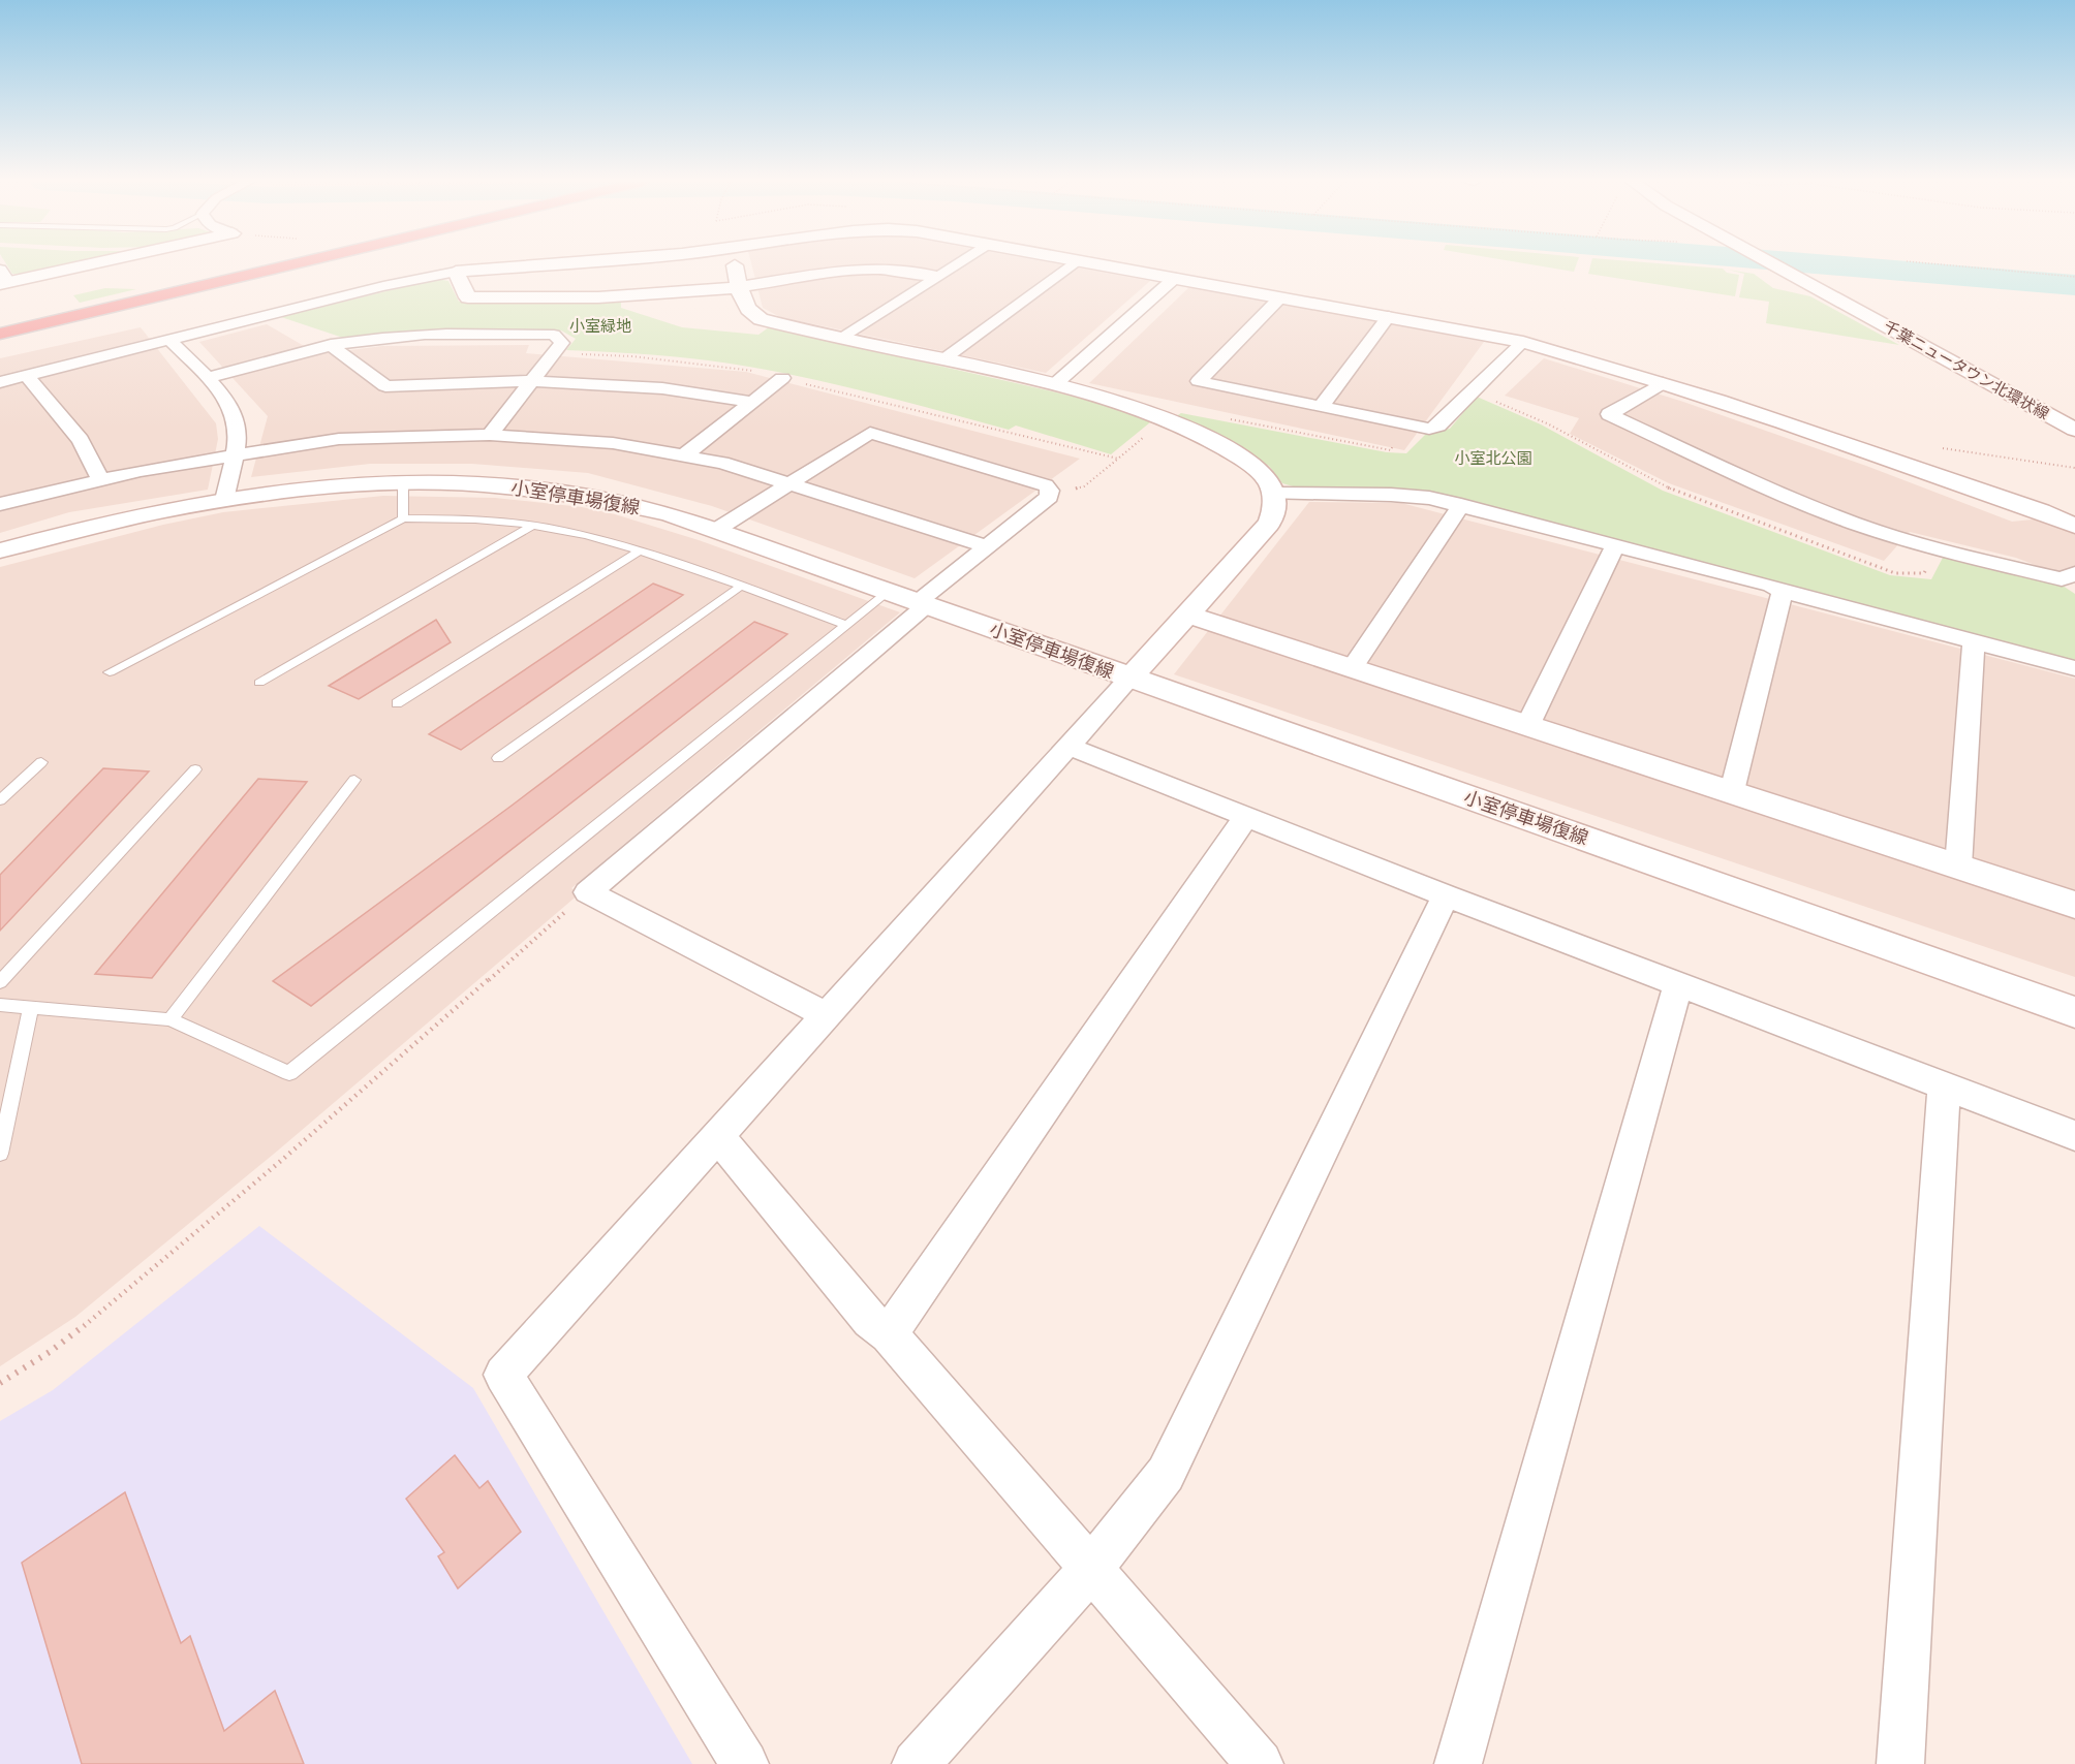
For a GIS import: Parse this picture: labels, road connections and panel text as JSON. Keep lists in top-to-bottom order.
{
  "streets": {
    "street": ["千葉ニュータウン北環状線", "小室停車場復線"]
  },
  "parks": ["小室緑地", "小室北公園"]
}
